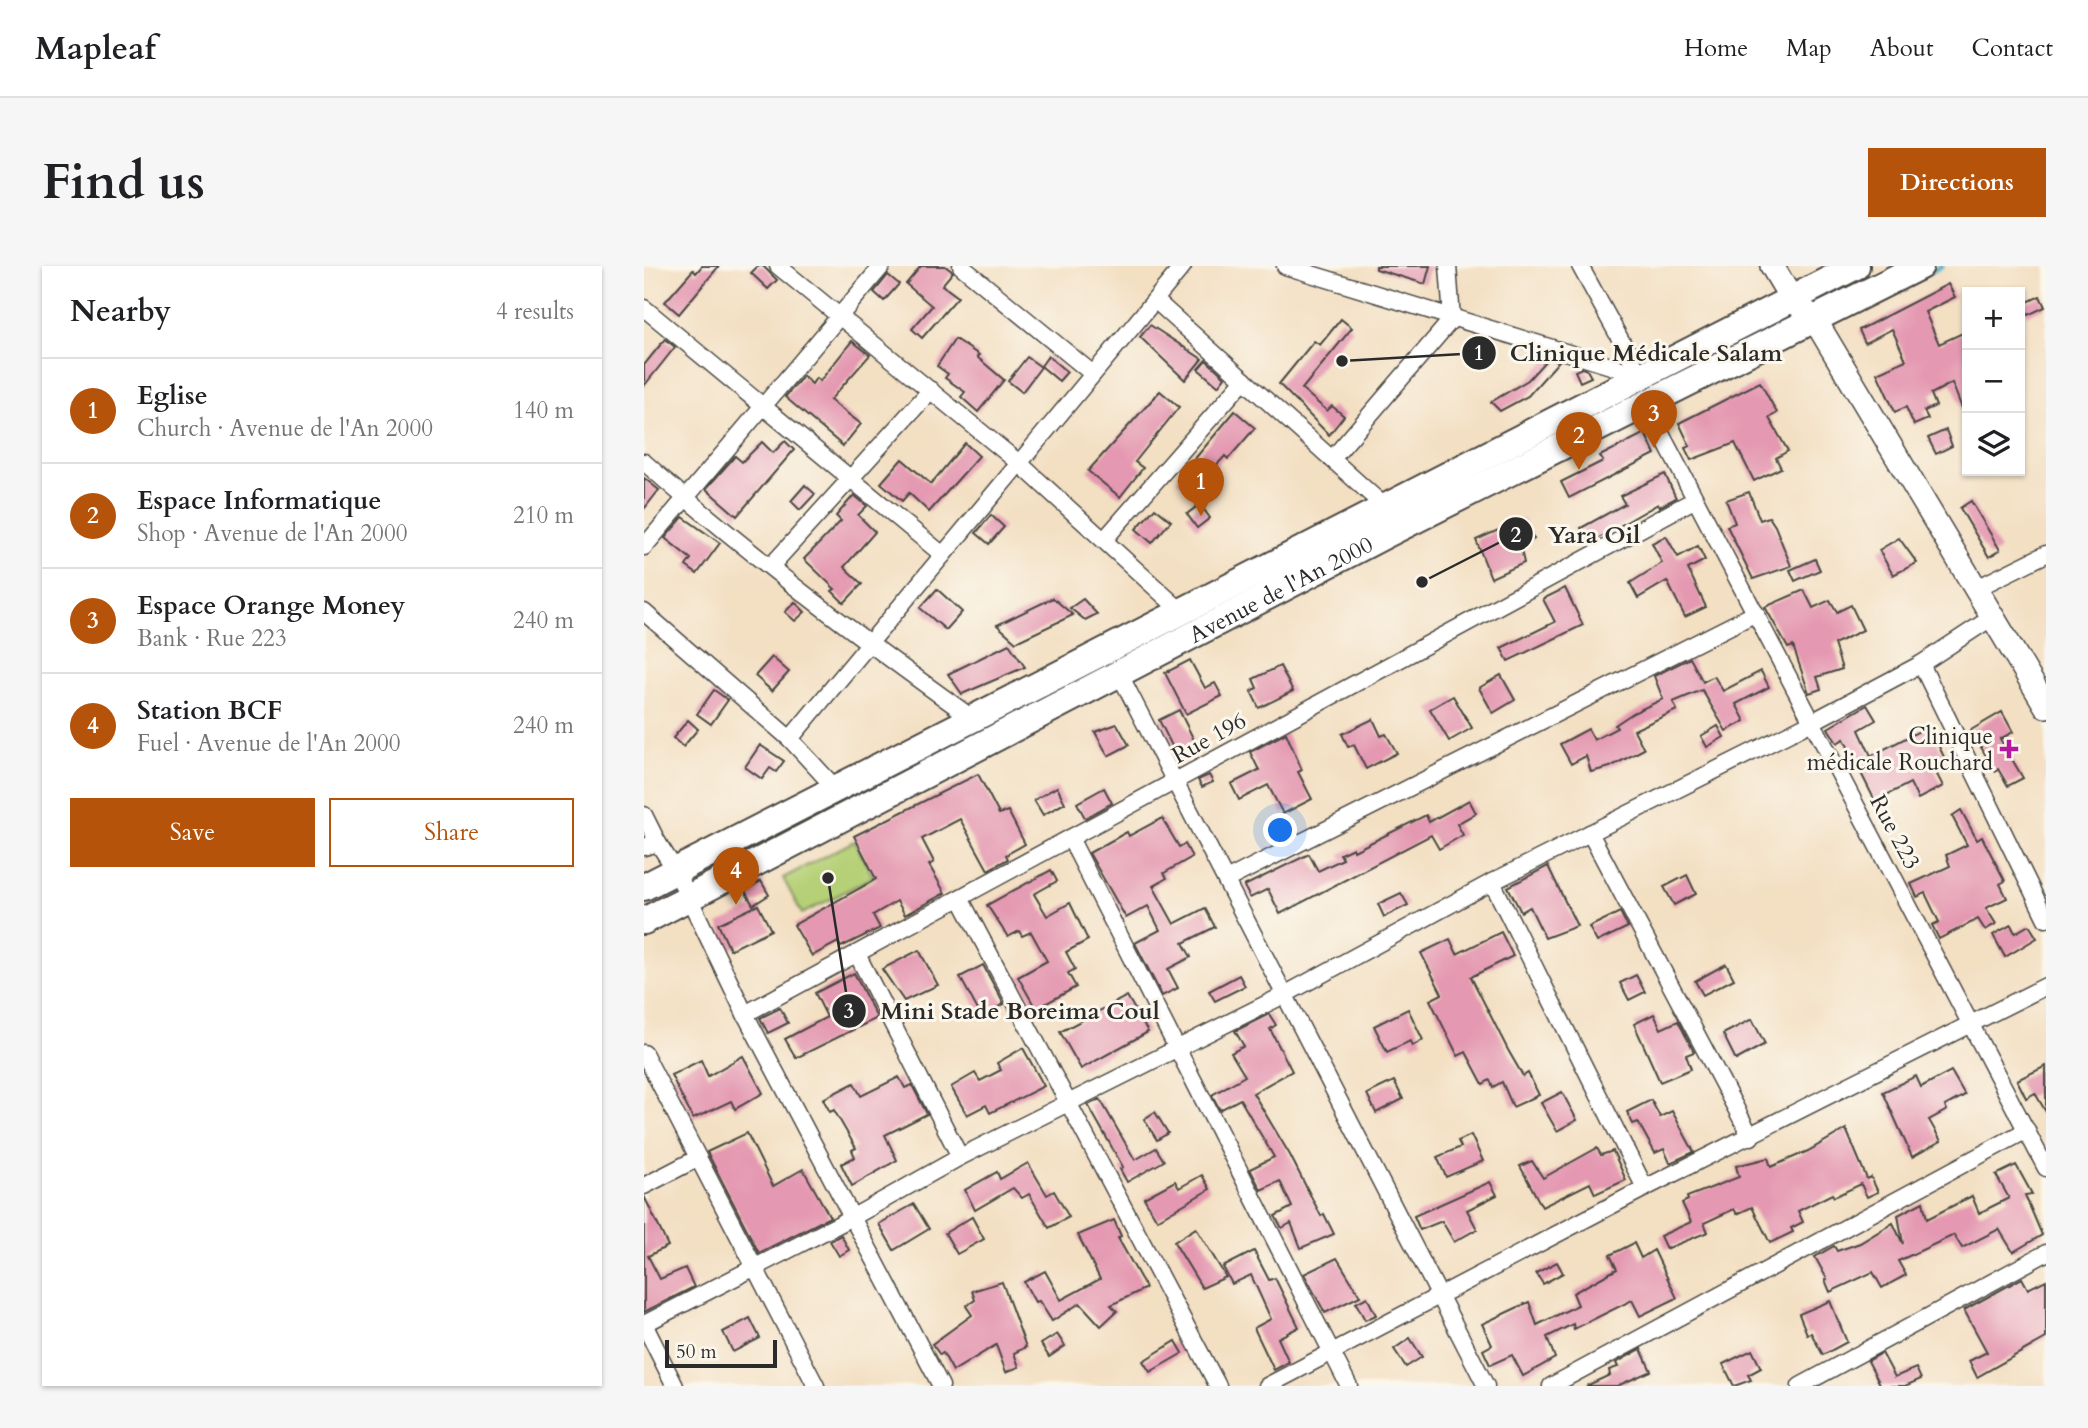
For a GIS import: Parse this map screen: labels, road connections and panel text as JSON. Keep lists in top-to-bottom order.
{
  "streets": {
    "main road": ["Avenue de l'An 2000"],
    "street": ["Rue 196", "Rue 223"]
  },
  "crossings": [
    ["Avenue de l'An 2000", "Rue 223"],
    ["Rue 196", "Rue 223"]
  ],
  "places": {
    "other": ["Clinique Médicale Salam", "Yara Oil", "Mini Stade Boreima Coul"],
    "health": ["Clinique médicale Rouchard"]
  },
  "scale_bar": "50 m",
  "page": {
    "header": "Mapleaf",
    "nav": [
      "Home",
      "Map",
      "About",
      "Contact"
    ],
    "buttons": [
      "Directions",
      ["Save", "Share"]
    ],
    "title": "Find us",
    "heading": ["Nearby", "4 results"],
    "map_buttons": ["+", "−"],
    "list": [
      {
        "mark": "1",
        "name": "Eglise",
        "note": "Church · Avenue de l'An 2000",
        "value": "140 m"
      },
      {
        "mark": "2",
        "name": "Espace Informatique",
        "note": "Shop · Avenue de l'An 2000",
        "value": "210 m"
      },
      {
        "mark": "3",
        "name": "Espace Orange Money",
        "note": "Bank · Rue 223",
        "value": "240 m"
      },
      {
        "mark": "4",
        "name": "Station BCF",
        "note": "Fuel · Avenue de l'An 2000",
        "value": "240 m"
      }
    ],
    "pins": [
      "3",
      "2",
      "1",
      "4"
    ],
    "scale": "50 m"
  }
}
